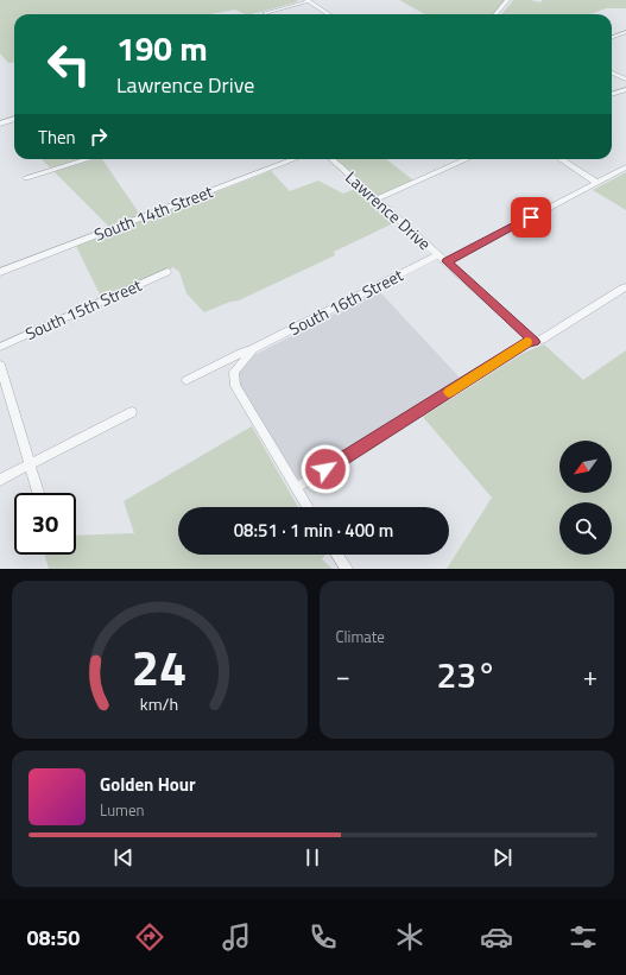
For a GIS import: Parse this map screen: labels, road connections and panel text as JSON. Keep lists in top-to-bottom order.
{
  "streets": {
    "street": [
      "Lawrence Drive",
      "South 14th Street",
      "South 16th Street",
      "South 15th Street"
    ]
  },
  "crossings": [
    ["Lawrence Drive", "South 16th Street"]
  ],
  "north": "bottom left",
  "page": {
    "turn": ["190 m", "Lawrence Drive"],
    "then": "Then",
    "limit": "30",
    "trip": "08:51 · 1 min · 400 m",
    "tile": "Climate",
    "heat": ["−", "23°", "+"],
    "song": ["Golden Hour", "Lumen"],
    "tabs": "08:50",
    "gauge": ["24", "km/h"]
  }
}
